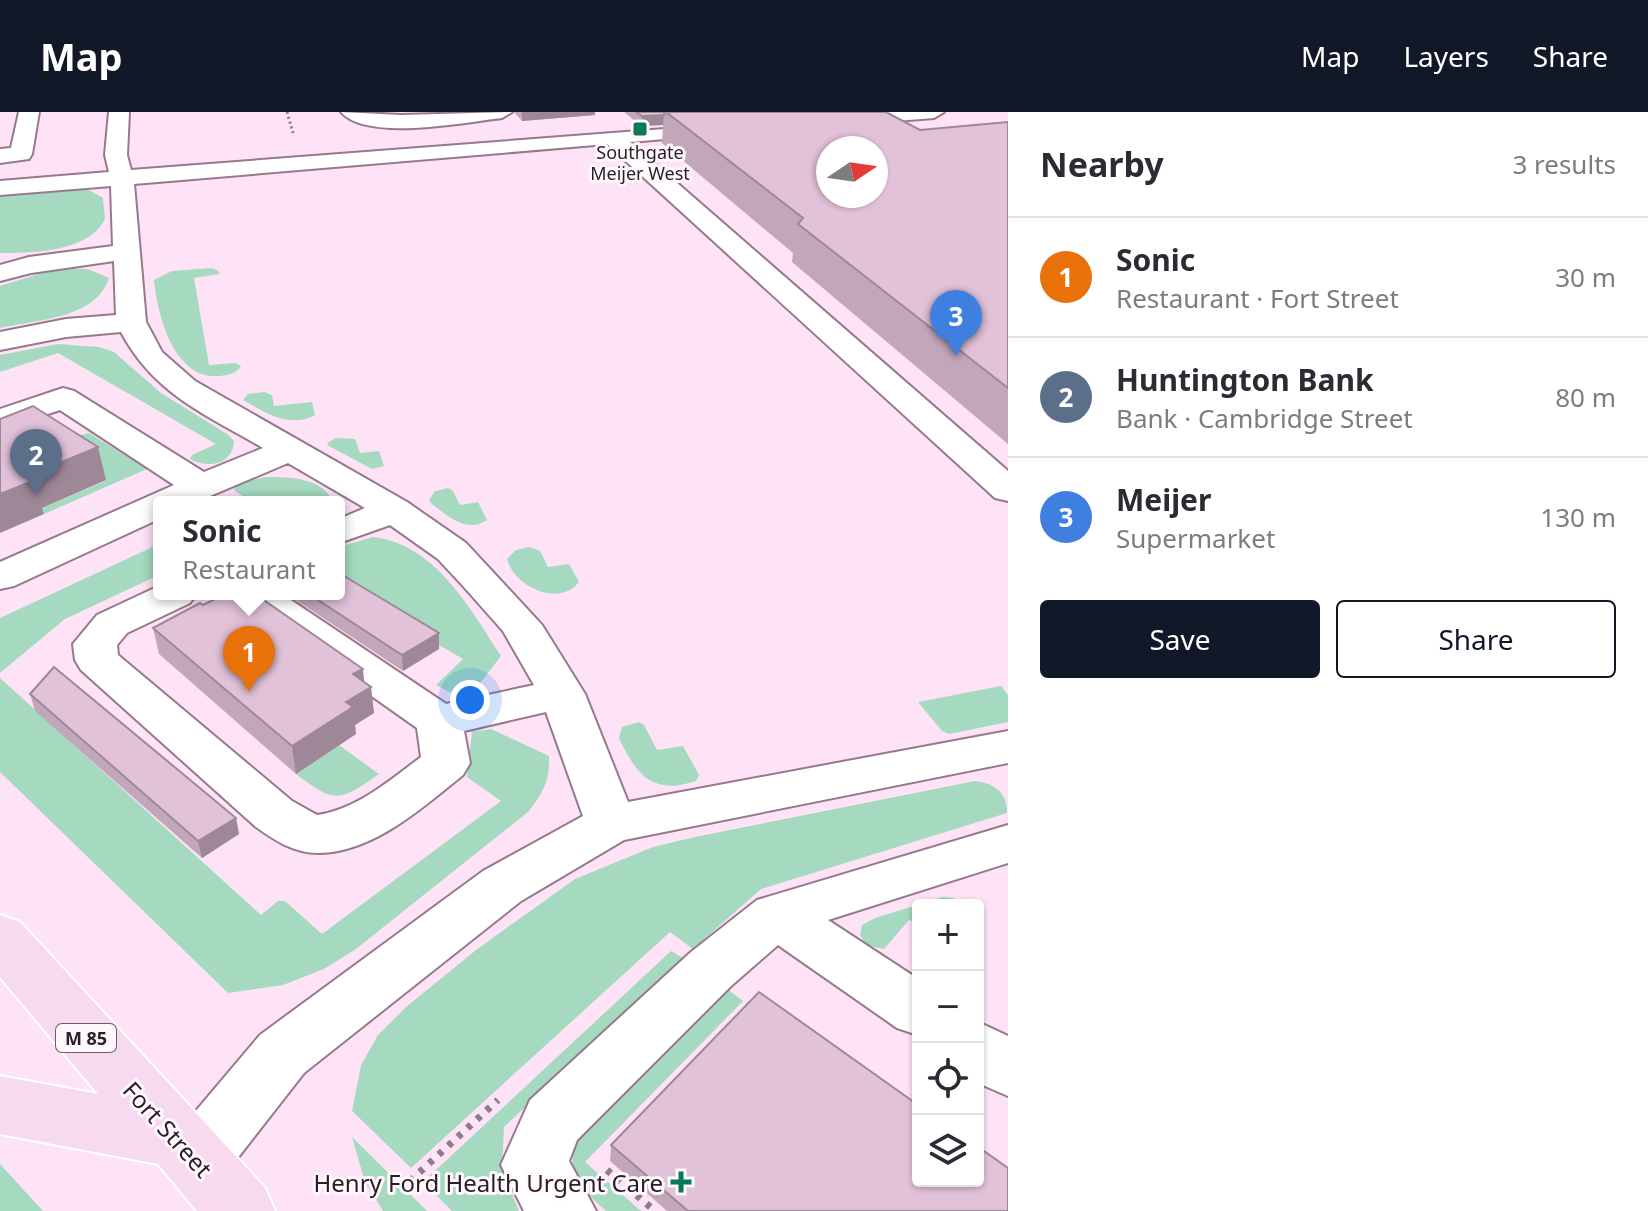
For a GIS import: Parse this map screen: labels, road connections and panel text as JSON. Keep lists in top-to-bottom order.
{
  "streets": {
    "main road": ["M 85", "Fort Street"]
  },
  "places": {
    "transit": ["Southgate Meijer West"],
    "health": ["Henry Ford Health Urgent Care"]
  },
  "north": "right",
  "page": {
    "header": "Map",
    "nav": ["Map", "Layers", "Share"],
    "heading": ["Nearby", "3 results"],
    "list": [
      {
        "mark": "1",
        "name": "Sonic",
        "note": "Restaurant · Fort Street",
        "value": "30 m"
      },
      {
        "mark": "2",
        "name": "Huntington Bank",
        "note": "Bank · Cambridge Street",
        "value": "80 m"
      },
      {
        "mark": "3",
        "name": "Meijer",
        "note": "Supermarket",
        "value": "130 m"
      }
    ],
    "pins": ["3", "2", "1"],
    "popup": ["Sonic", "Restaurant"],
    "buttons": ["Save", "Share"],
    "map_buttons": ["+", "−"]
  }
}
